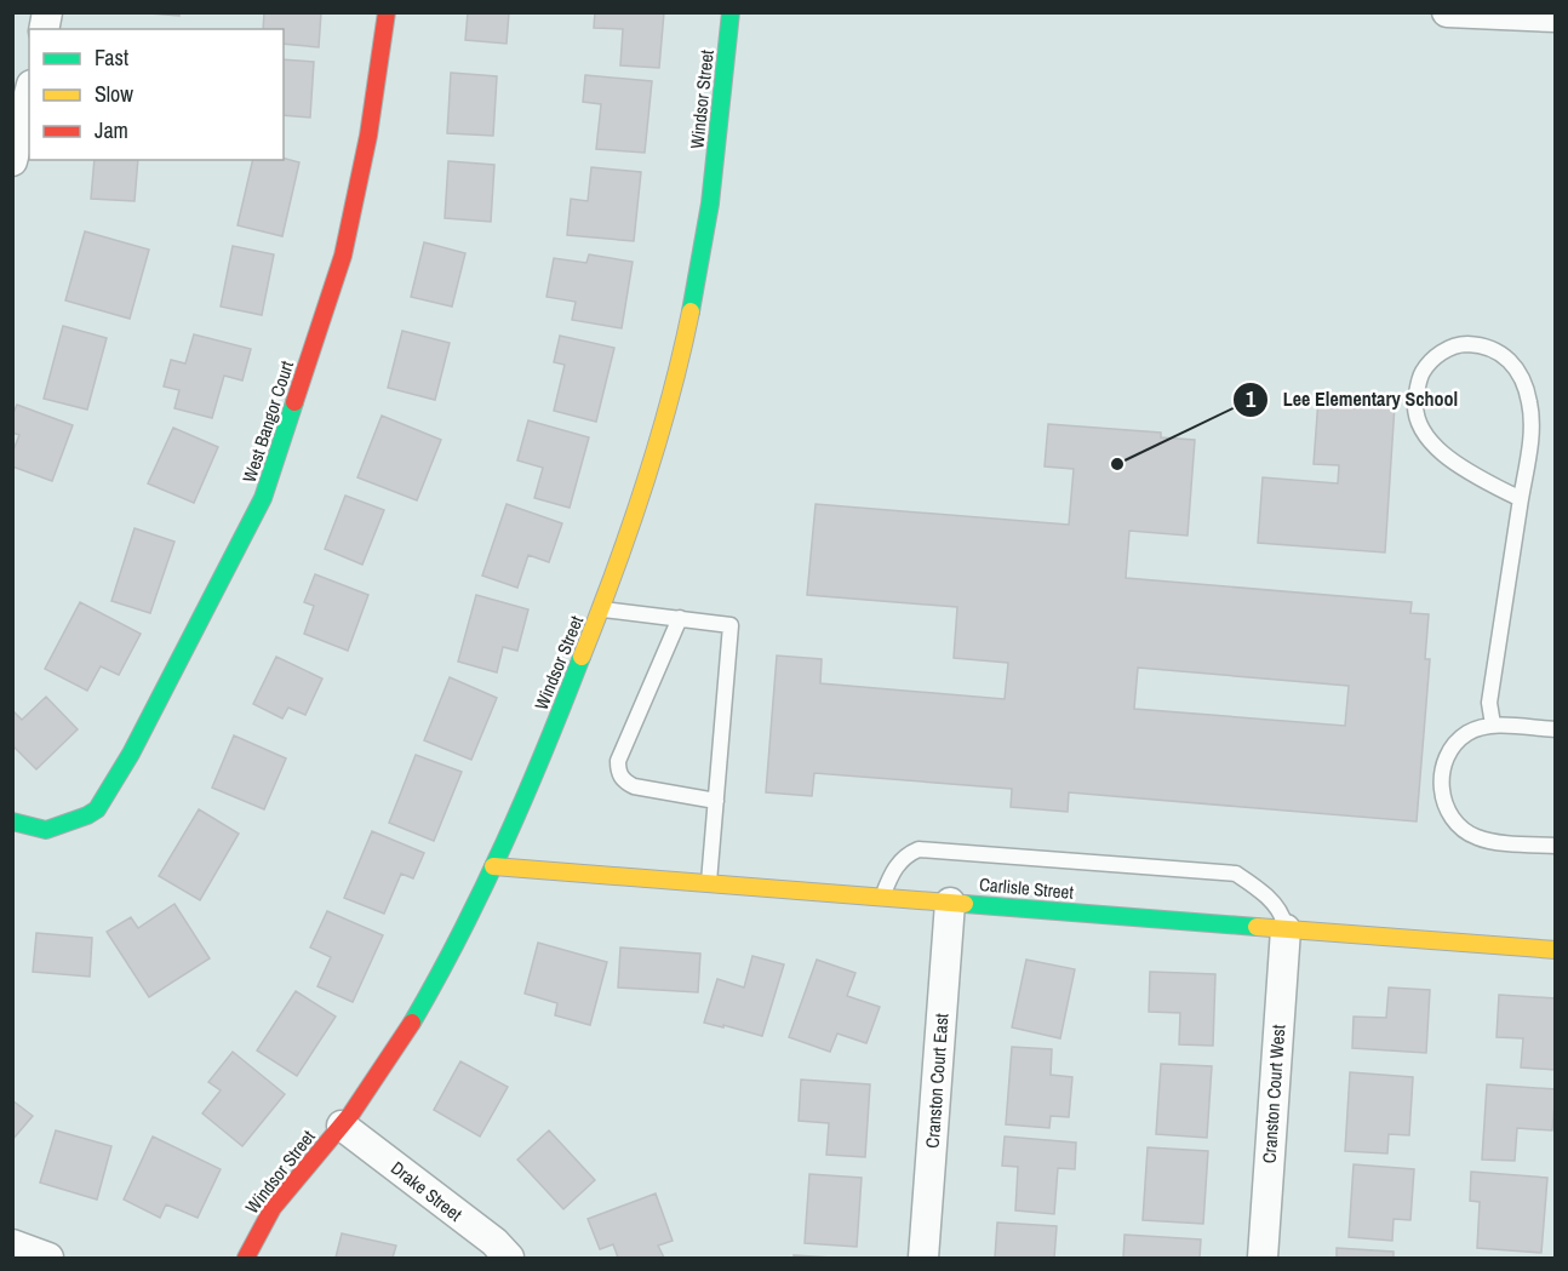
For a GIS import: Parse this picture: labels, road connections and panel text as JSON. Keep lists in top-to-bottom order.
{
  "streets": {
    "street": [
      "Windsor Street",
      "West Bangor Court",
      "Carlisle Street",
      "Cranston Court East",
      "Cranston Court West",
      "Drake Street"
    ]
  },
  "crossings": [
    ["Windsor Street", "Carlisle Street"],
    ["Windsor Street", "Drake Street"],
    ["Carlisle Street", "Cranston Court East"],
    ["Carlisle Street", "Cranston Court West"]
  ],
  "places": ["Lee Elementary School"],
  "legend": ["Fast", "Slow", "Jam"]
}
